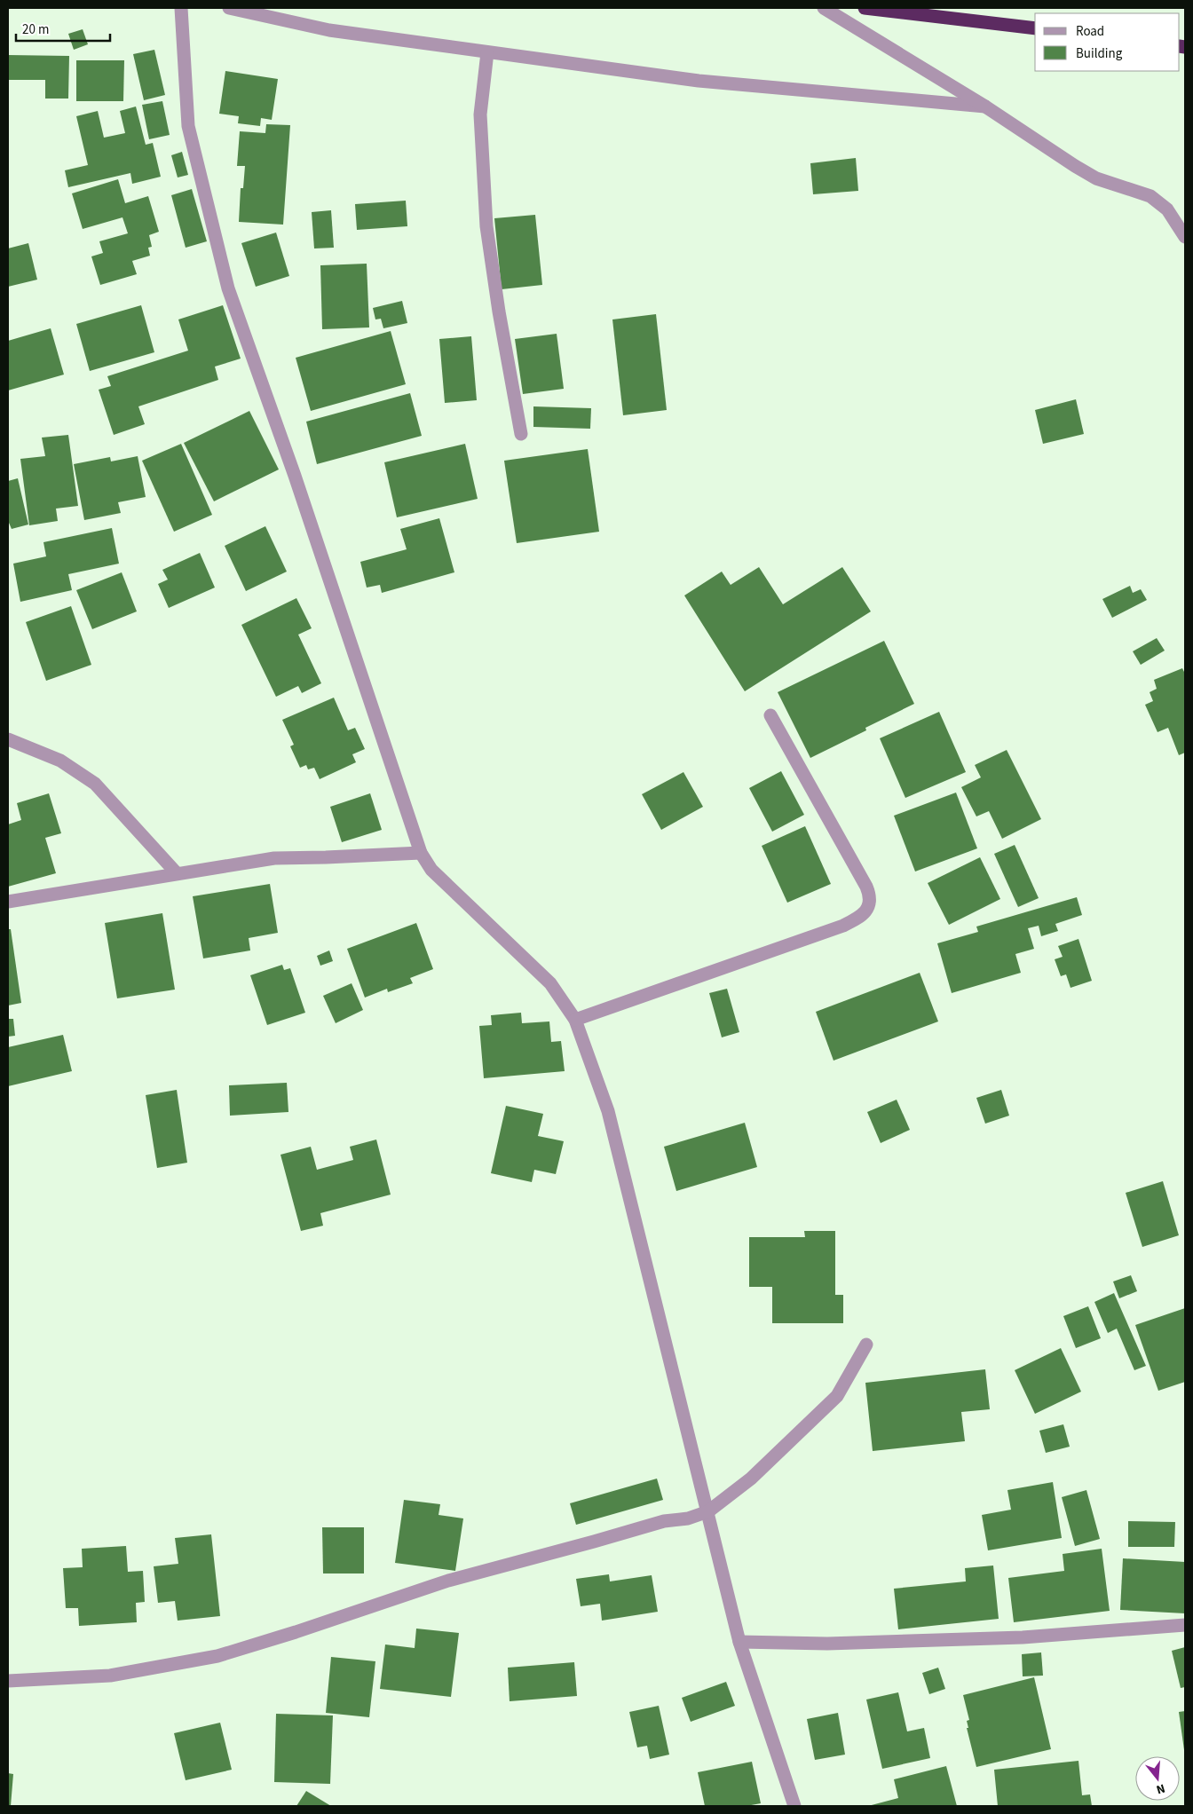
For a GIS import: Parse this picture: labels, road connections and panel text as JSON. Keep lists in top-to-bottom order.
{
  "legend": ["Road", "Building"],
  "scale_bar": "20 m",
  "north": "bottom"
}
